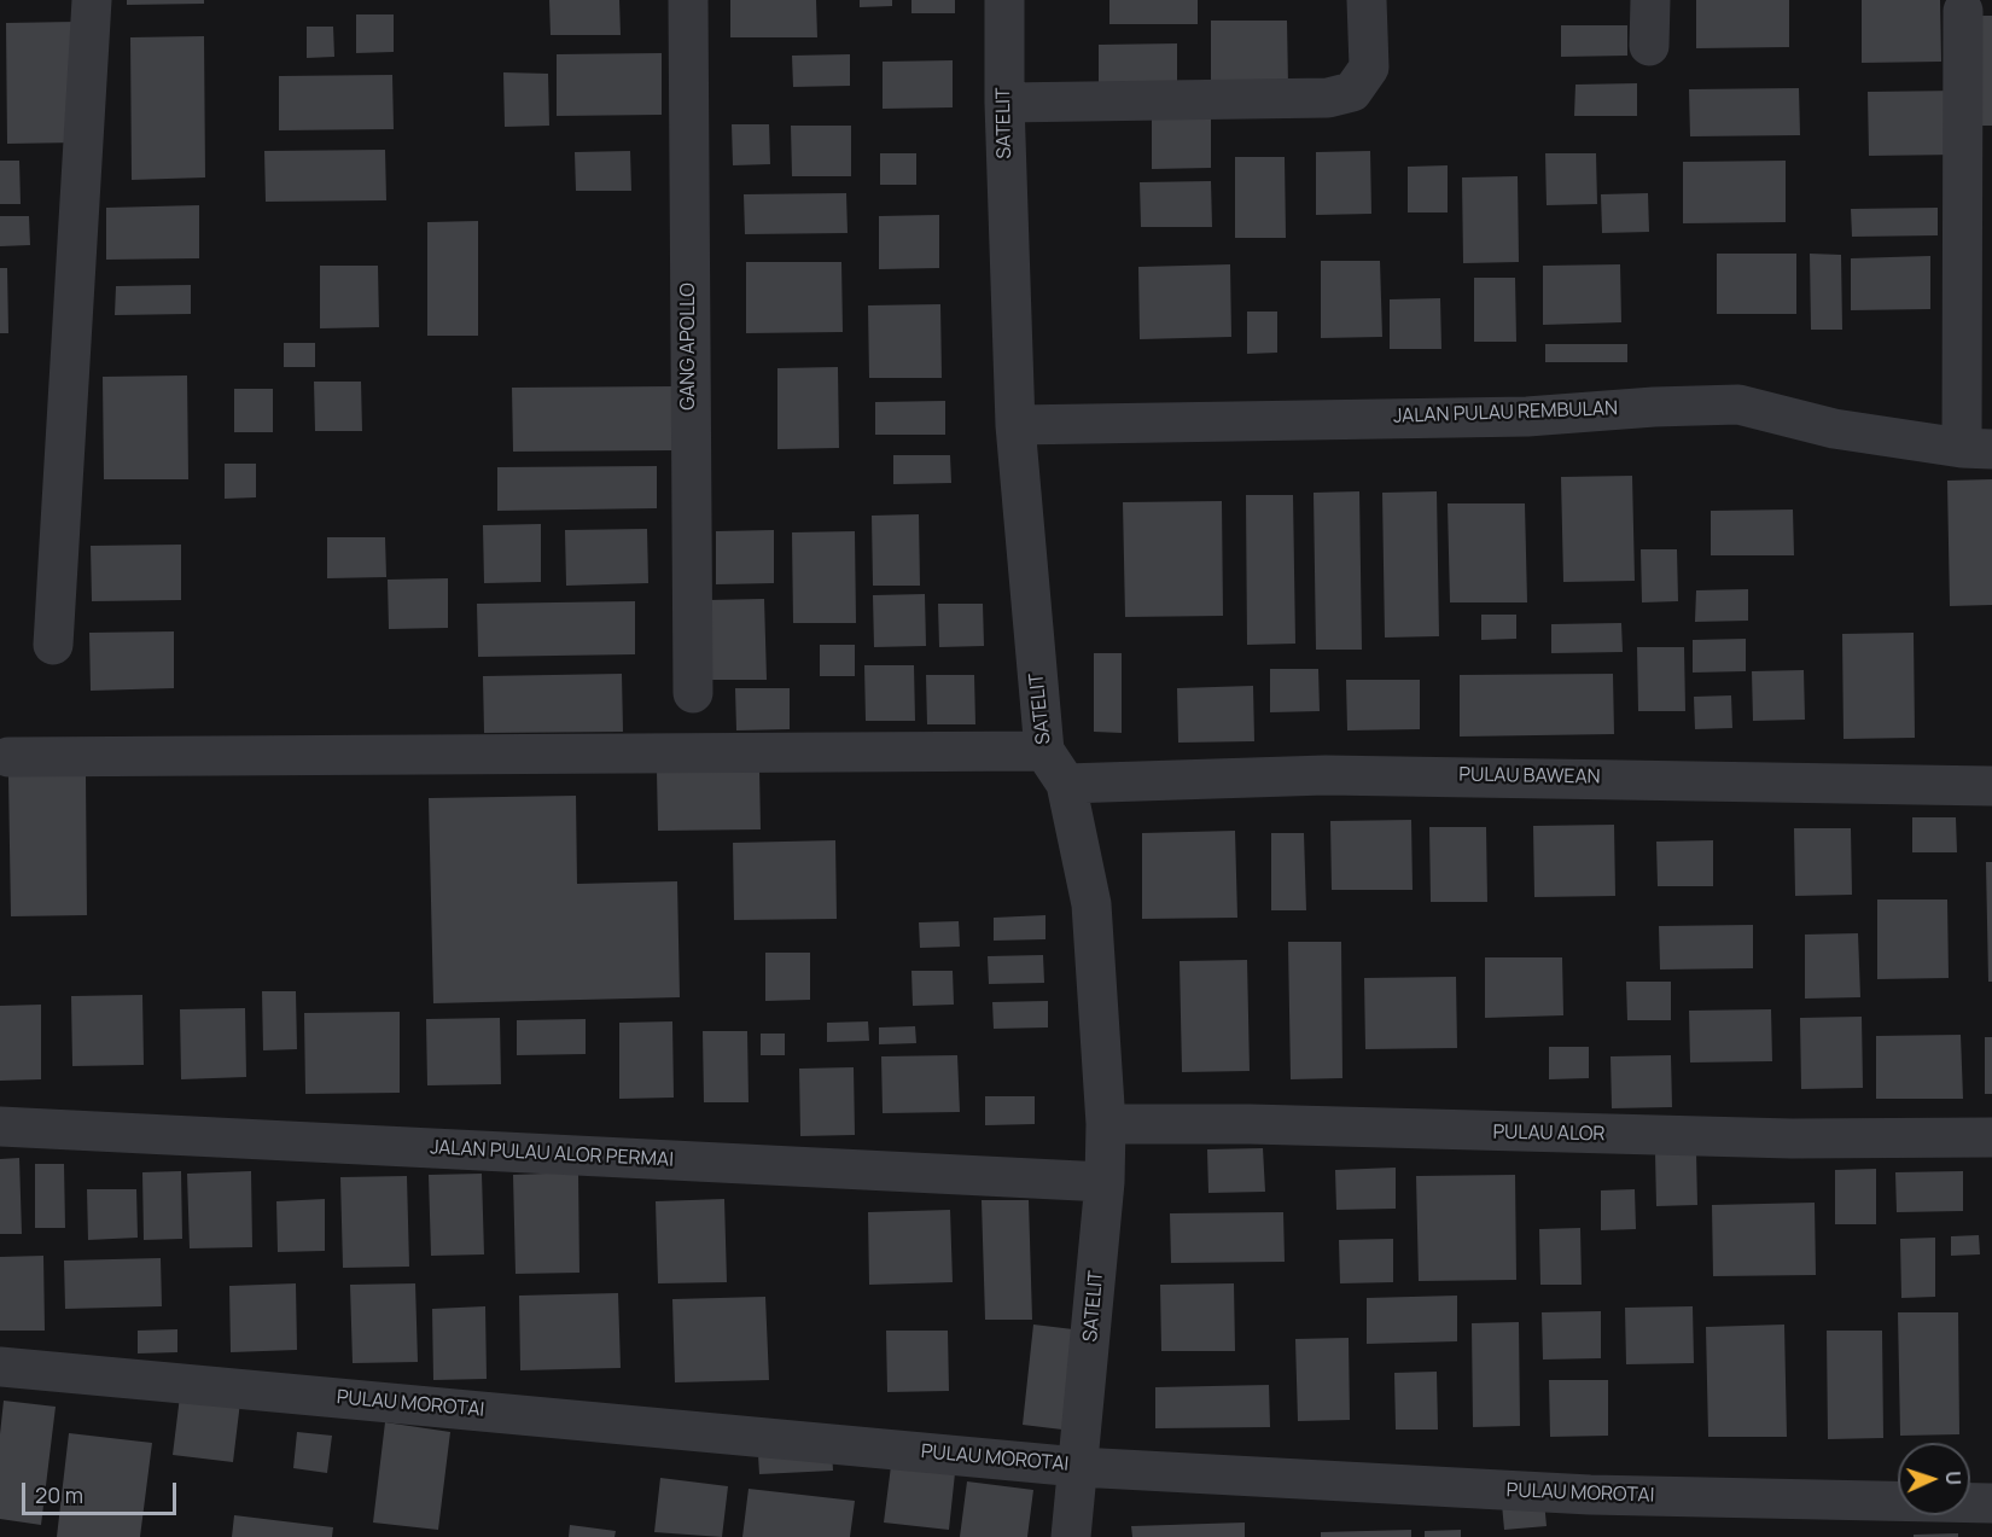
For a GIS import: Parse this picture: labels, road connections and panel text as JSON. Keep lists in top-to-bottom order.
{
  "streets": {
    "street": [
      "SATELIT",
      "GANG APOLLO",
      "JALAN PULAU REMBULAN",
      "PULAU BAWEAN",
      "PULAU ALOR",
      "JALAN PULAU ALOR PERMAI",
      "PULAU MOROTAI"
    ]
  },
  "crossings": [
    ["SATELIT", "JALAN PULAU REMBULAN"],
    ["SATELIT", "PULAU BAWEAN"],
    ["SATELIT", "PULAU ALOR"],
    ["SATELIT", "JALAN PULAU ALOR PERMAI"],
    ["SATELIT", "PULAU MOROTAI"]
  ],
  "scale_bar": "20 m",
  "north": "right"
}
